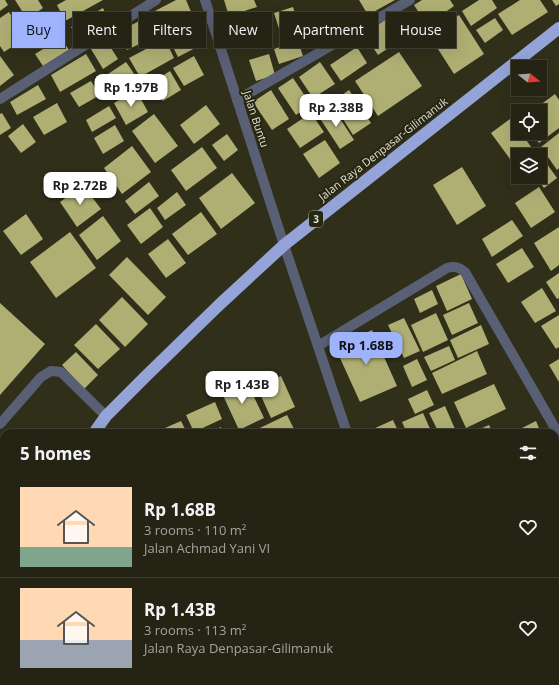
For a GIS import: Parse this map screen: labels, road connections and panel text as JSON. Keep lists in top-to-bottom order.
{
  "streets": {
    "highway": ["Jalan Raya Denpasar-Gilimanuk", "3"],
    "street": ["Jalan Buntu"]
  },
  "crossings": [
    ["Jalan Buntu", "Jalan Raya Denpasar-Gilimanuk"]
  ],
  "north": "right",
  "page": {
    "chip": [
      "Buy",
      "Rent",
      "Filters",
      "New",
      "Apartment",
      "House"
    ],
    "price": [
      "Rp 1.97B",
      "Rp 2.38B",
      "Rp 2.72B",
      "Rp 1.68B",
      "Rp 1.43B"
    ],
    "heading": "5 homes",
    "list": [
      {
        "name": "Rp 1.68B",
        "note": "3 rooms · 110 m² · Jalan Achmad Yani VI"
      },
      {
        "name": "Rp 1.43B",
        "note": "3 rooms · 113 m² · Jalan Raya Denpasar-Gilimanuk"
      }
    ]
  }
}
